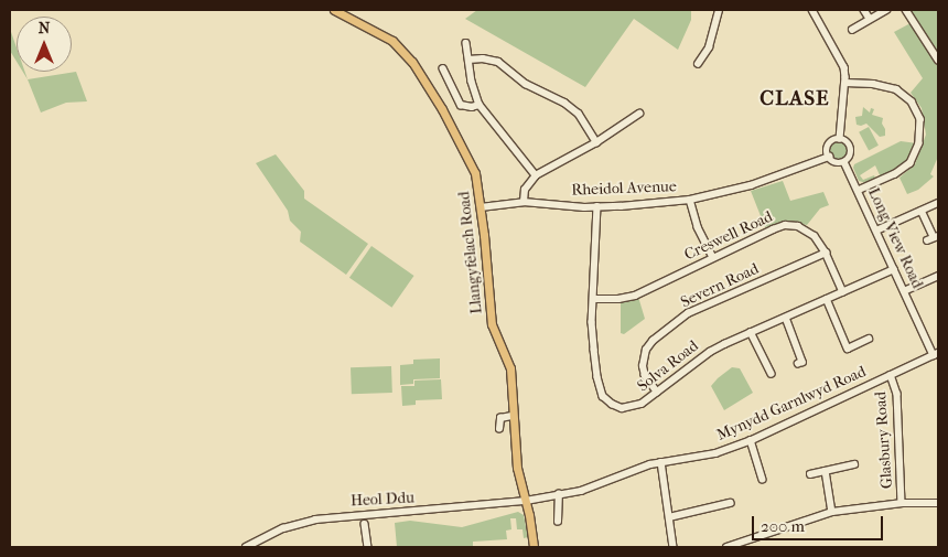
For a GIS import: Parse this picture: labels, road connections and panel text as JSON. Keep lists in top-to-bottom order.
{
  "streets": {
    "main road": ["Llangyfelach Road"],
    "street": [
      "Rheidol Avenue",
      "Creswell Road",
      "Long View Road",
      "Severn Road",
      "Solva Road",
      "Mynydd Garnlwyd Road",
      "Glasbury Road",
      "Heol Ddu"
    ]
  },
  "crossings": [
    ["Rheidol Avenue", "Long View Road"],
    ["Rheidol Avenue", "Llangyfelach Road"],
    ["Rheidol Avenue", "Solva Road"],
    ["Creswell Road", "Severn Road"],
    ["Creswell Road", "Solva Road"],
    ["Long View Road", "Solva Road"],
    ["Long View Road", "Mynydd Garnlwyd Road"],
    ["Llangyfelach Road", "Mynydd Garnlwyd Road"],
    ["Llangyfelach Road", "Heol Ddu"],
    ["Severn Road", "Solva Road"],
    ["Mynydd Garnlwyd Road", "Glasbury Road"],
    ["Mynydd Garnlwyd Road", "Heol Ddu"]
  ],
  "districts": ["CLASE"],
  "scale_bar": "200 m",
  "north": "top"
}
